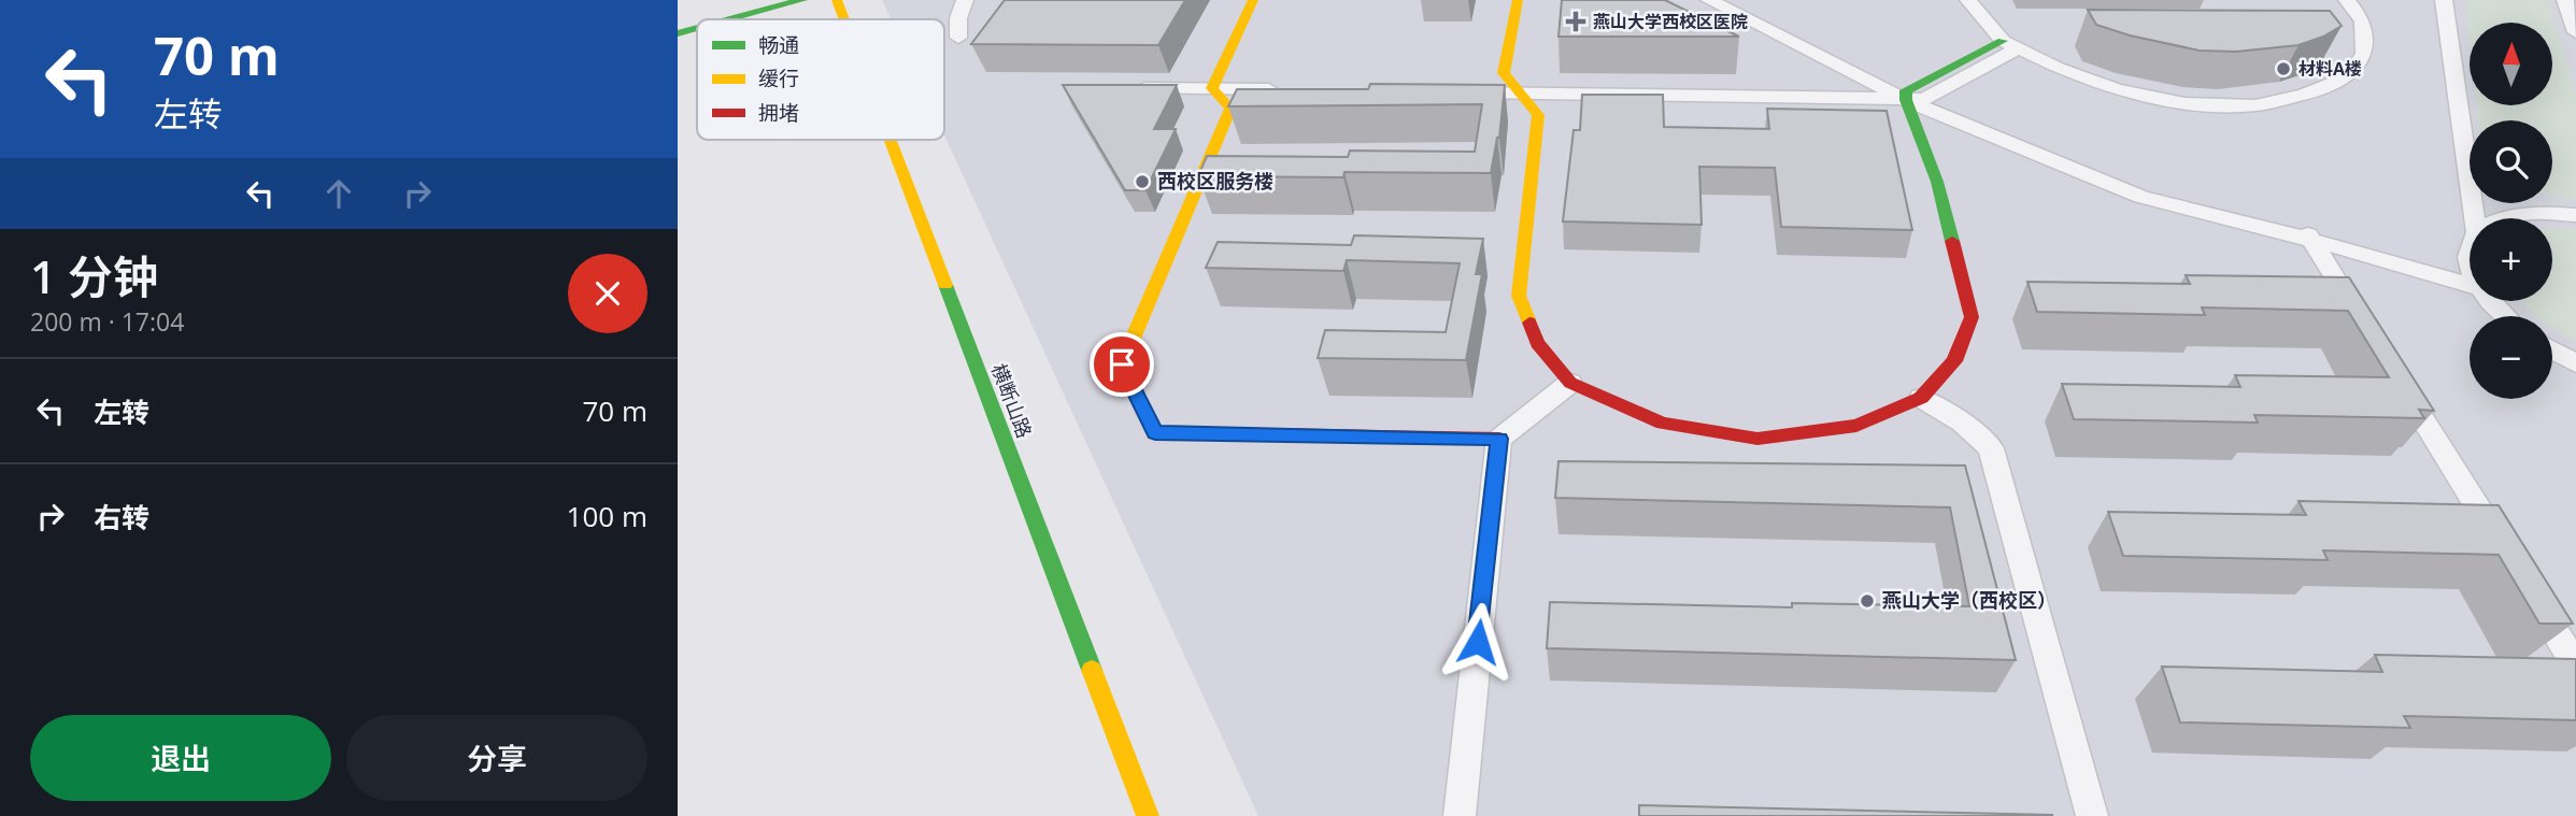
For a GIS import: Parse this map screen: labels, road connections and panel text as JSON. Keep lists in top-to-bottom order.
{
  "streets": {
    "street": ["横断山路"]
  },
  "places": {
    "health": ["燕山大学西校区医院"],
    "other": ["材料A楼", "西校区服务楼", "燕山大学（西校区）"]
  },
  "legend": ["畅通", "缓行", "拥堵"],
  "north": "top",
  "page": {
    "turn": ["70 m", "左转"],
    "map_buttons": ["+", "−"],
    "heading": ["1 分钟", "200 m · 17:04"],
    "list": [
      {
        "name": "左转",
        "value": "70 m"
      },
      {
        "name": "右转",
        "value": "100 m"
      }
    ],
    "buttons": ["退出", "分享"]
  }
}
